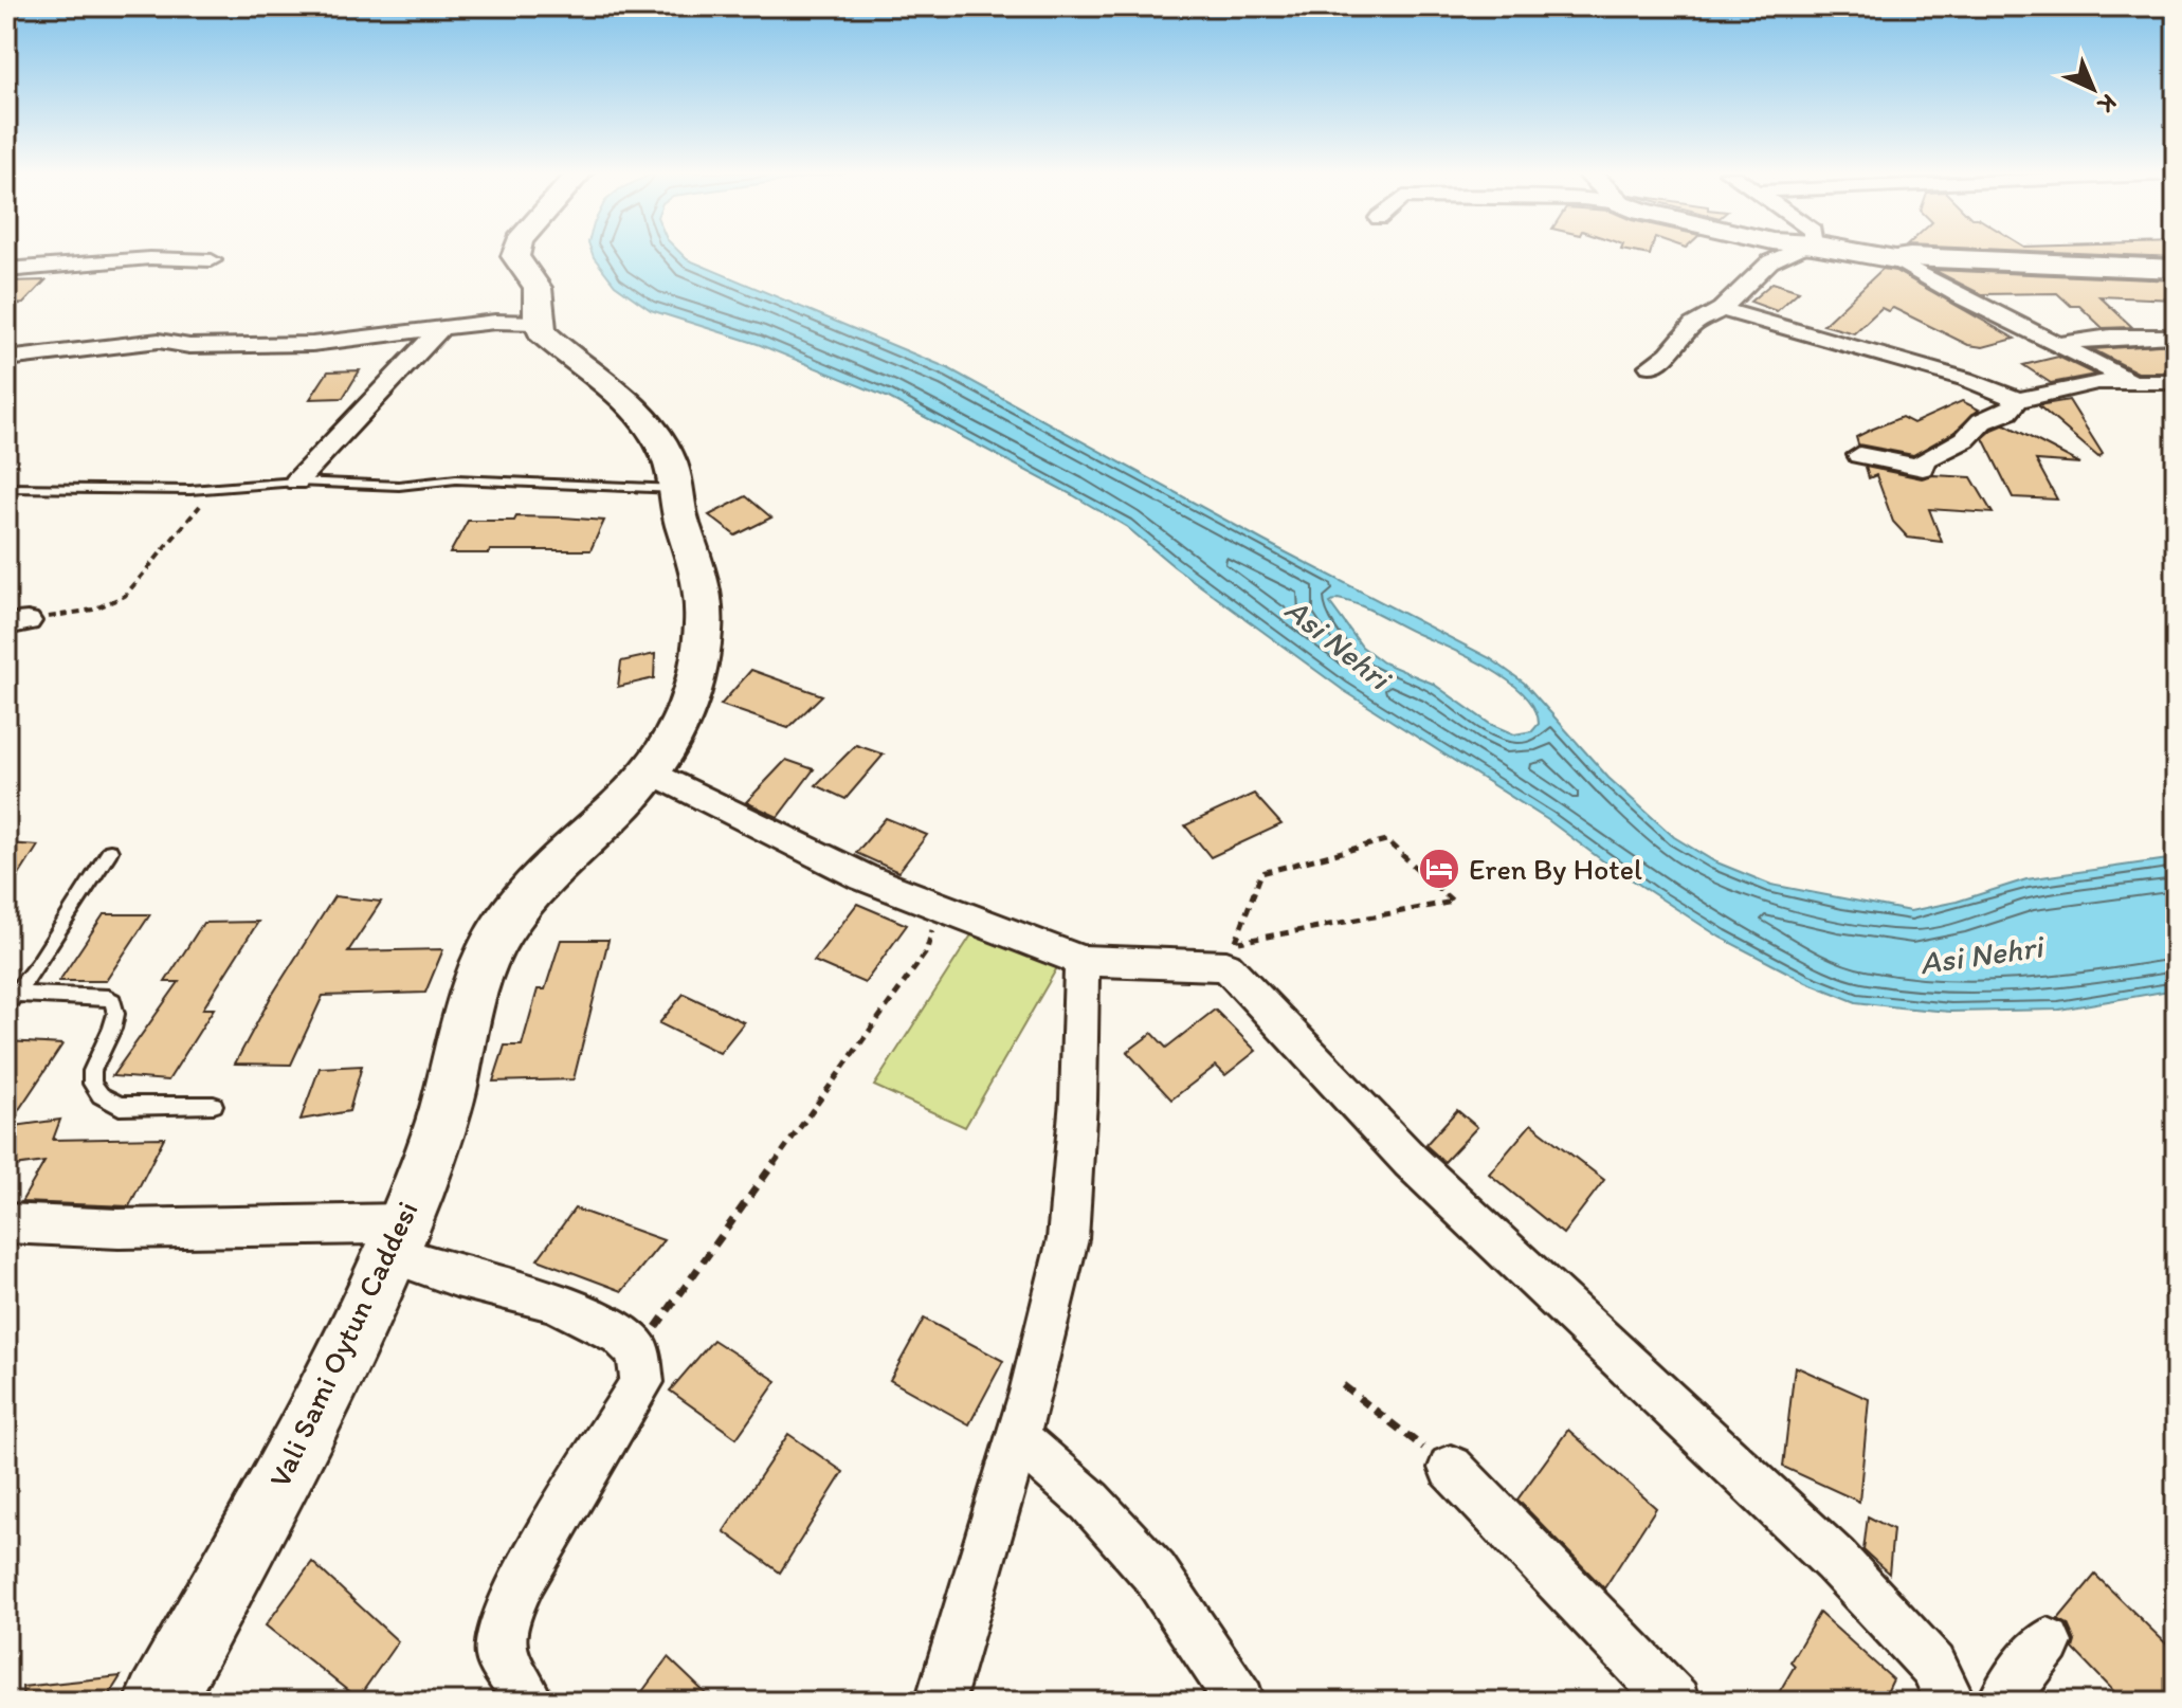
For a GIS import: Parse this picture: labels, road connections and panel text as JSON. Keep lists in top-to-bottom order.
{
  "streets": {
    "street": ["Vali Sami Oytun Caddesi"]
  },
  "water": ["Asi Nehri"],
  "places": {
    "hotel": ["Eren By Hotel"]
  },
  "north": "bottom right"
}
